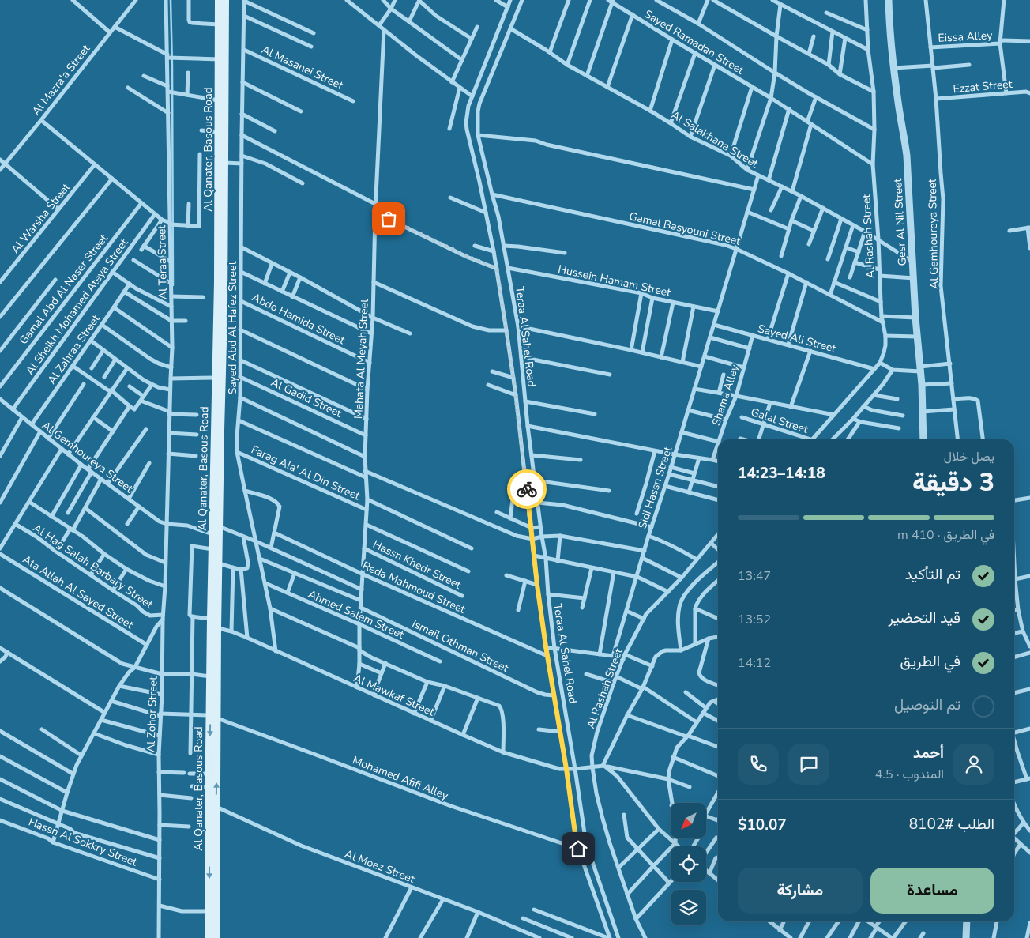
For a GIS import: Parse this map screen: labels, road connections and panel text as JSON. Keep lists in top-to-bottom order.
{
  "streets": {
    "main road": ["Al Qanater, Basous Road"],
    "street": [
      "Eissa Alley",
      "Sayed Ramadan Street",
      "Al Masanei Street",
      "Al Mazra'a Street",
      "Ezzat Street",
      "Al Salakhana Street",
      "Al Warsha Street",
      "Gesr Al Nil Street",
      "Gamal Basyouni Street",
      "Al Gemhoureya Street",
      "Al Rashah Street",
      "Al Teraa Street",
      "Hussein Hamam Street",
      "Gamal Abd Al Naser Street",
      "Al Sheikh Mohamed Ateya Street",
      "Abdo Hamida Street",
      "Sayed Abd Al Hafez Street",
      "Teraa Al Sahel Road",
      "Sayed Ali Street",
      "Al Zahraa Street",
      "Mahata Al Meyah Street",
      "Shama Alley",
      "Al Gadid Street",
      "Galal Street",
      "Farag Ala' Al Din Street",
      "Sidi Hassn Street",
      "Hassn Khedr Street",
      "Al Hag Salah Barbary Street",
      "Reda Mahmoud Street",
      "Ata Allah Al Sayed Street",
      "Ahmed Salem Street",
      "Ismail Othman Street",
      "Al Mawkaf Street",
      "Al Zohor Street",
      "Mohamed Afifi Alley",
      "Hassn Al Sokkry Street",
      "Al Moez Street"
    ]
  },
  "crossings": [
    ["Eissa Alley", "Al Gemhoureya Street"],
    ["Sayed Ramadan Street", "Al Rashah Street"],
    ["Al Masanei Street", "Sayed Abd Al Hafez Street"],
    ["Ezzat Street", "Al Gemhoureya Street"],
    ["Al Salakhana Street", "Gesr Al Nil Street"],
    ["Al Salakhana Street", "Al Rashah Street"],
    ["Al Salakhana Street", "Teraa Al Sahel Road"],
    ["Al Salakhana Street", "Sidi Hassn Street"],
    ["Al Qanater, Basous Road", "Al Mawkaf Street"],
    ["Al Qanater, Basous Road", "Mohamed Afifi Alley"],
    ["Al Qanater, Basous Road", "Al Moez Street"],
    ["Gamal Basyouni Street", "Al Rashah Street"],
    ["Gamal Basyouni Street", "Teraa Al Sahel Road"],
    ["Gamal Basyouni Street", "Sidi Hassn Street"],
    ["Al Gemhoureya Street", "Al Teraa Street"],
    ["Al Gemhoureya Street", "Al Sheikh Mohamed Ateya Street"],
    ["Al Gemhoureya Street", "Al Zahraa Street"],
    ["Al Gemhoureya Street", "Al Zohor Street"],
    ["Al Rashah Street", "Sayed Ali Street"],
    ["Al Rashah Street", "Al Mawkaf Street"],
    ["Al Teraa Street", "Al Zohor Street"],
    ["Hussein Hamam Street", "Teraa Al Sahel Road"],
    ["Hussein Hamam Street", "Sidi Hassn Street"],
    ["Abdo Hamida Street", "Sayed Abd Al Hafez Street"],
    ["Abdo Hamida Street", "Mahata Al Meyah Street"],
    ["Sayed Abd Al Hafez Street", "Al Gadid Street"],
    ["Sayed Abd Al Hafez Street", "Farag Ala' Al Din Street"],
    ["Sayed Abd Al Hafez Street", "Ahmed Salem Street"],
    ["Sayed Abd Al Hafez Street", "Al Mawkaf Street"],
    ["Teraa Al Sahel Road", "Reda Mahmoud Street"],
    ["Teraa Al Sahel Road", "Ismail Othman Street"],
    ["Teraa Al Sahel Road", "Al Mawkaf Street"],
    ["Teraa Al Sahel Road", "Mohamed Afifi Alley"],
    ["Sayed Ali Street", "Shama Alley"],
    ["Sayed Ali Street", "Sidi Hassn Street"],
    ["Mahata Al Meyah Street", "Al Gadid Street"],
    ["Mahata Al Meyah Street", "Farag Ala' Al Din Street"],
    ["Mahata Al Meyah Street", "Hassn Khedr Street"],
    ["Mahata Al Meyah Street", "Reda Mahmoud Street"],
    ["Mahata Al Meyah Street", "Ahmed Salem Street"],
    ["Mahata Al Meyah Street", "Ismail Othman Street"],
    ["Mahata Al Meyah Street", "Al Mawkaf Street"],
    ["Al Hag Salah Barbary Street", "Al Zohor Street"],
    ["Al Zohor Street", "Hassn Al Sokkry Street"]
  ],
  "north": "bottom left",
  "page": {
    "heading": ["3 دقيقة", "يصل خلال", "14:18–14:23"],
    "panel": [
      "أحمد",
      "المندوب · 4.5",
      "الطلب #8102",
      "$10.07"
    ],
    "bar": "في الطريق · 410 m",
    "list": [
      ["تم التأكيد", "13:47"],
      ["قيد التحضير", "13:52"],
      ["في الطريق", "14:12"],
      "تم التوصيل"
    ],
    "buttons": ["مساعدة", "مشاركة"]
  }
}
